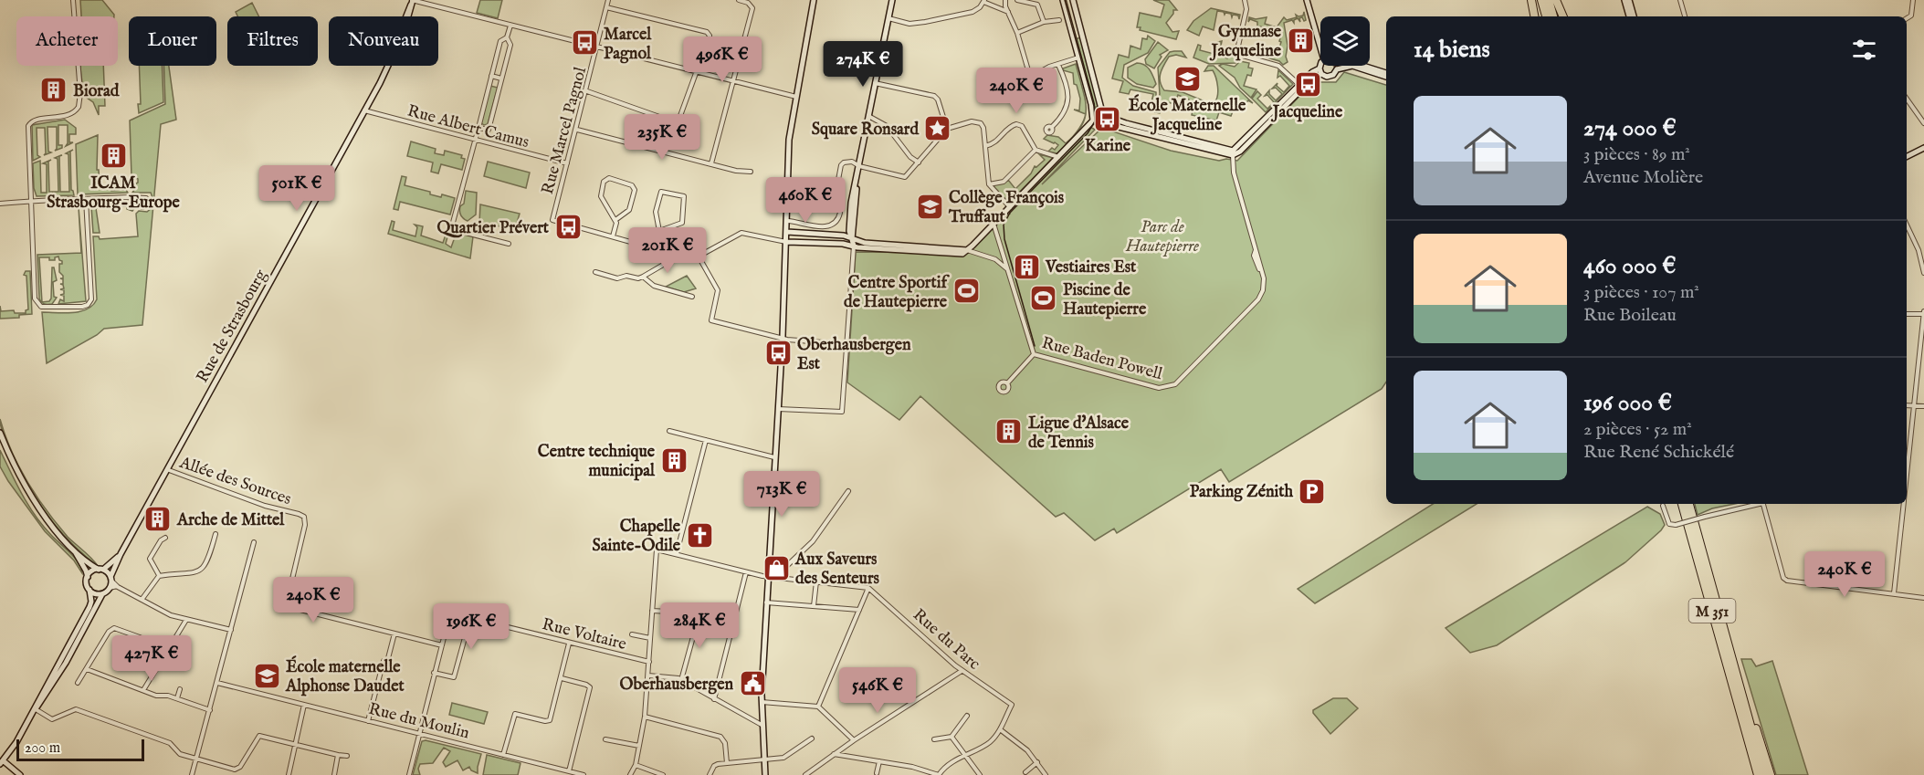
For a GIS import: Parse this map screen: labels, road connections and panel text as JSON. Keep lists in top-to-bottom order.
{
  "streets": {
    "highway": ["M 351"],
    "street": [
      "Rue Albert Camus",
      "Rue Marcel Pagnol",
      "Rue de Strasbourg",
      "Rue Baden Powell",
      "Allée des Sources",
      "Rue Voltaire",
      "Rue du Parc",
      "Rue du Moulin"
    ]
  },
  "crossings": [
    ["Rue Albert Camus", "Rue Marcel Pagnol"],
    ["Rue Albert Camus", "Rue de Strasbourg"],
    ["Rue de Strasbourg", "Allée des Sources"],
    ["Allée des Sources", "Rue Voltaire"]
  ],
  "parks": ["Parc de Hautepierre"],
  "places": {
    "building": [
      "Gymnase Jacqueline",
      "Biorad",
      "ICAM Strasbourg-Europe",
      "Vestiaires Est",
      "Ligue d'Alsace de Tennis",
      "Centre technique municipal",
      "Arche de Mittel"
    ],
    "bus stop": [
      "Marcel Pagnol",
      "Jacqueline",
      "Karine",
      "Quartier Prévert",
      "Oberhausbergen Est"
    ],
    "school or university": ["École Maternelle Jacqueline", "Collège François Truffaut", "École maternelle Alphonse Daudet"],
    "place": ["Square Ronsard"],
    "sports": ["Centre Sportif de Hautepierre", "Piscine de Hautepierre"],
    "parking": ["Parking Zénith"],
    "church": ["Chapelle Sainte-Odile"],
    "shop": ["Aux Saveurs des Senteurs"],
    "public building": ["Oberhausbergen"]
  },
  "scale_bar": "200 m",
  "page": {
    "chip": [
      "Acheter",
      "Louer",
      "Filtres",
      "Nouveau"
    ],
    "heading": "14 biens",
    "price": [
      "496K €",
      "274K €",
      "240K €",
      "235K €",
      "501K €",
      "460K €",
      "201K €",
      "713K €",
      "240K €",
      "240K €",
      "284K €",
      "196K €",
      "427K €",
      "546K €"
    ],
    "list": [
      {
        "name": "274 000 €",
        "note": "3 pièces · 89 m² · Avenue Molière"
      },
      {
        "name": "460 000 €",
        "note": "3 pièces · 107 m² · Rue Boileau"
      },
      {
        "name": "196 000 €",
        "note": "2 pièces · 52 m² · Rue René Schickélé"
      }
    ],
    "scale": "200 m"
  }
}
